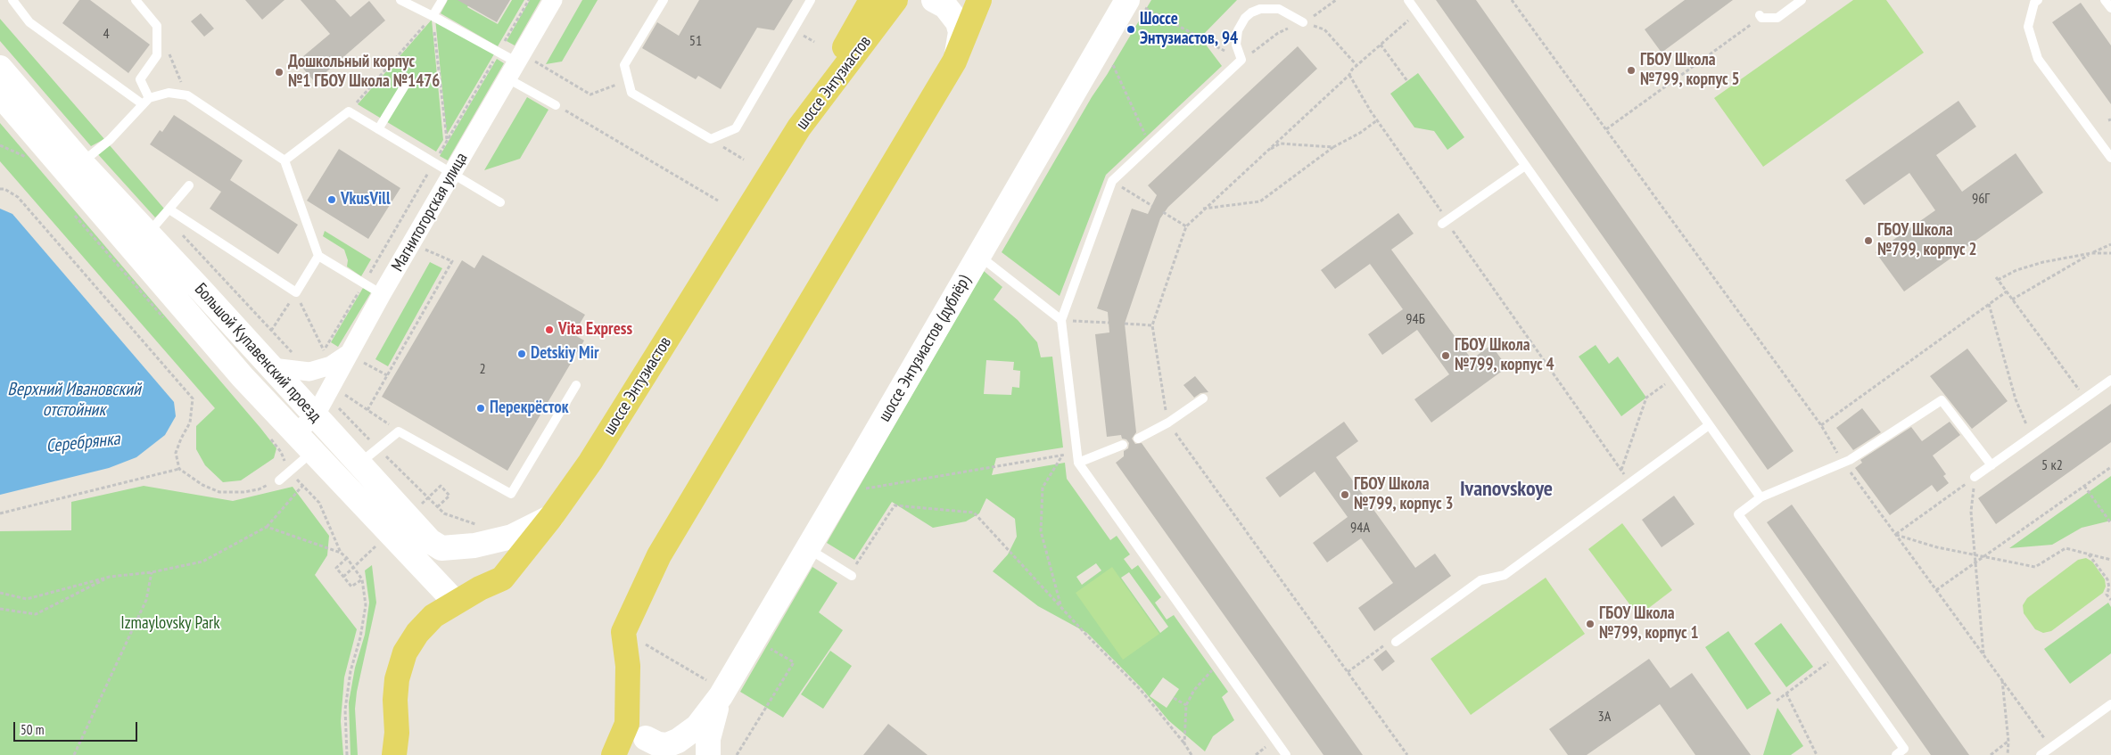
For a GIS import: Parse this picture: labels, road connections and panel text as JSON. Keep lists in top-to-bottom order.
{
  "streets": {
    "main road": ["шоссе Энтузиастов", "шоссе Энтузиастов (дублёр)", "Большой Купавенский проезд"],
    "street": ["Магнитогорская улица"]
  },
  "crossings": [
    ["шоссе Энтузиастов", "Большой Купавенский проезд"],
    ["Магнитогорская улица", "Большой Купавенский проезд"]
  ],
  "districts": ["Ivanovskoye"],
  "water": ["Верхний Ивановский отстойник", "Серебрянка"],
  "parks": ["Izmaylovsky Park"],
  "places": [
    "Шоссе Энтузиастов, 94",
    "ГБОУ Школа №799, корпус 5",
    "Дошкольный корпус №1 ГБОУ Школа №1476",
    "VkusVill",
    "ГБОУ Школа №799, корпус 2",
    "Vita Express",
    "Detskiy Mir",
    "ГБОУ Школа №799, корпус 4",
    "Перекрёсток",
    "ГБОУ Школа №799, корпус 3",
    "ГБОУ Школа №799, корпус 1"
  ],
  "house_numbers": [
    "4",
    "51",
    "96Г",
    "94Б",
    "2",
    "5 к2",
    "94А",
    "3А"
  ],
  "scale_bar": "50 m"
}
